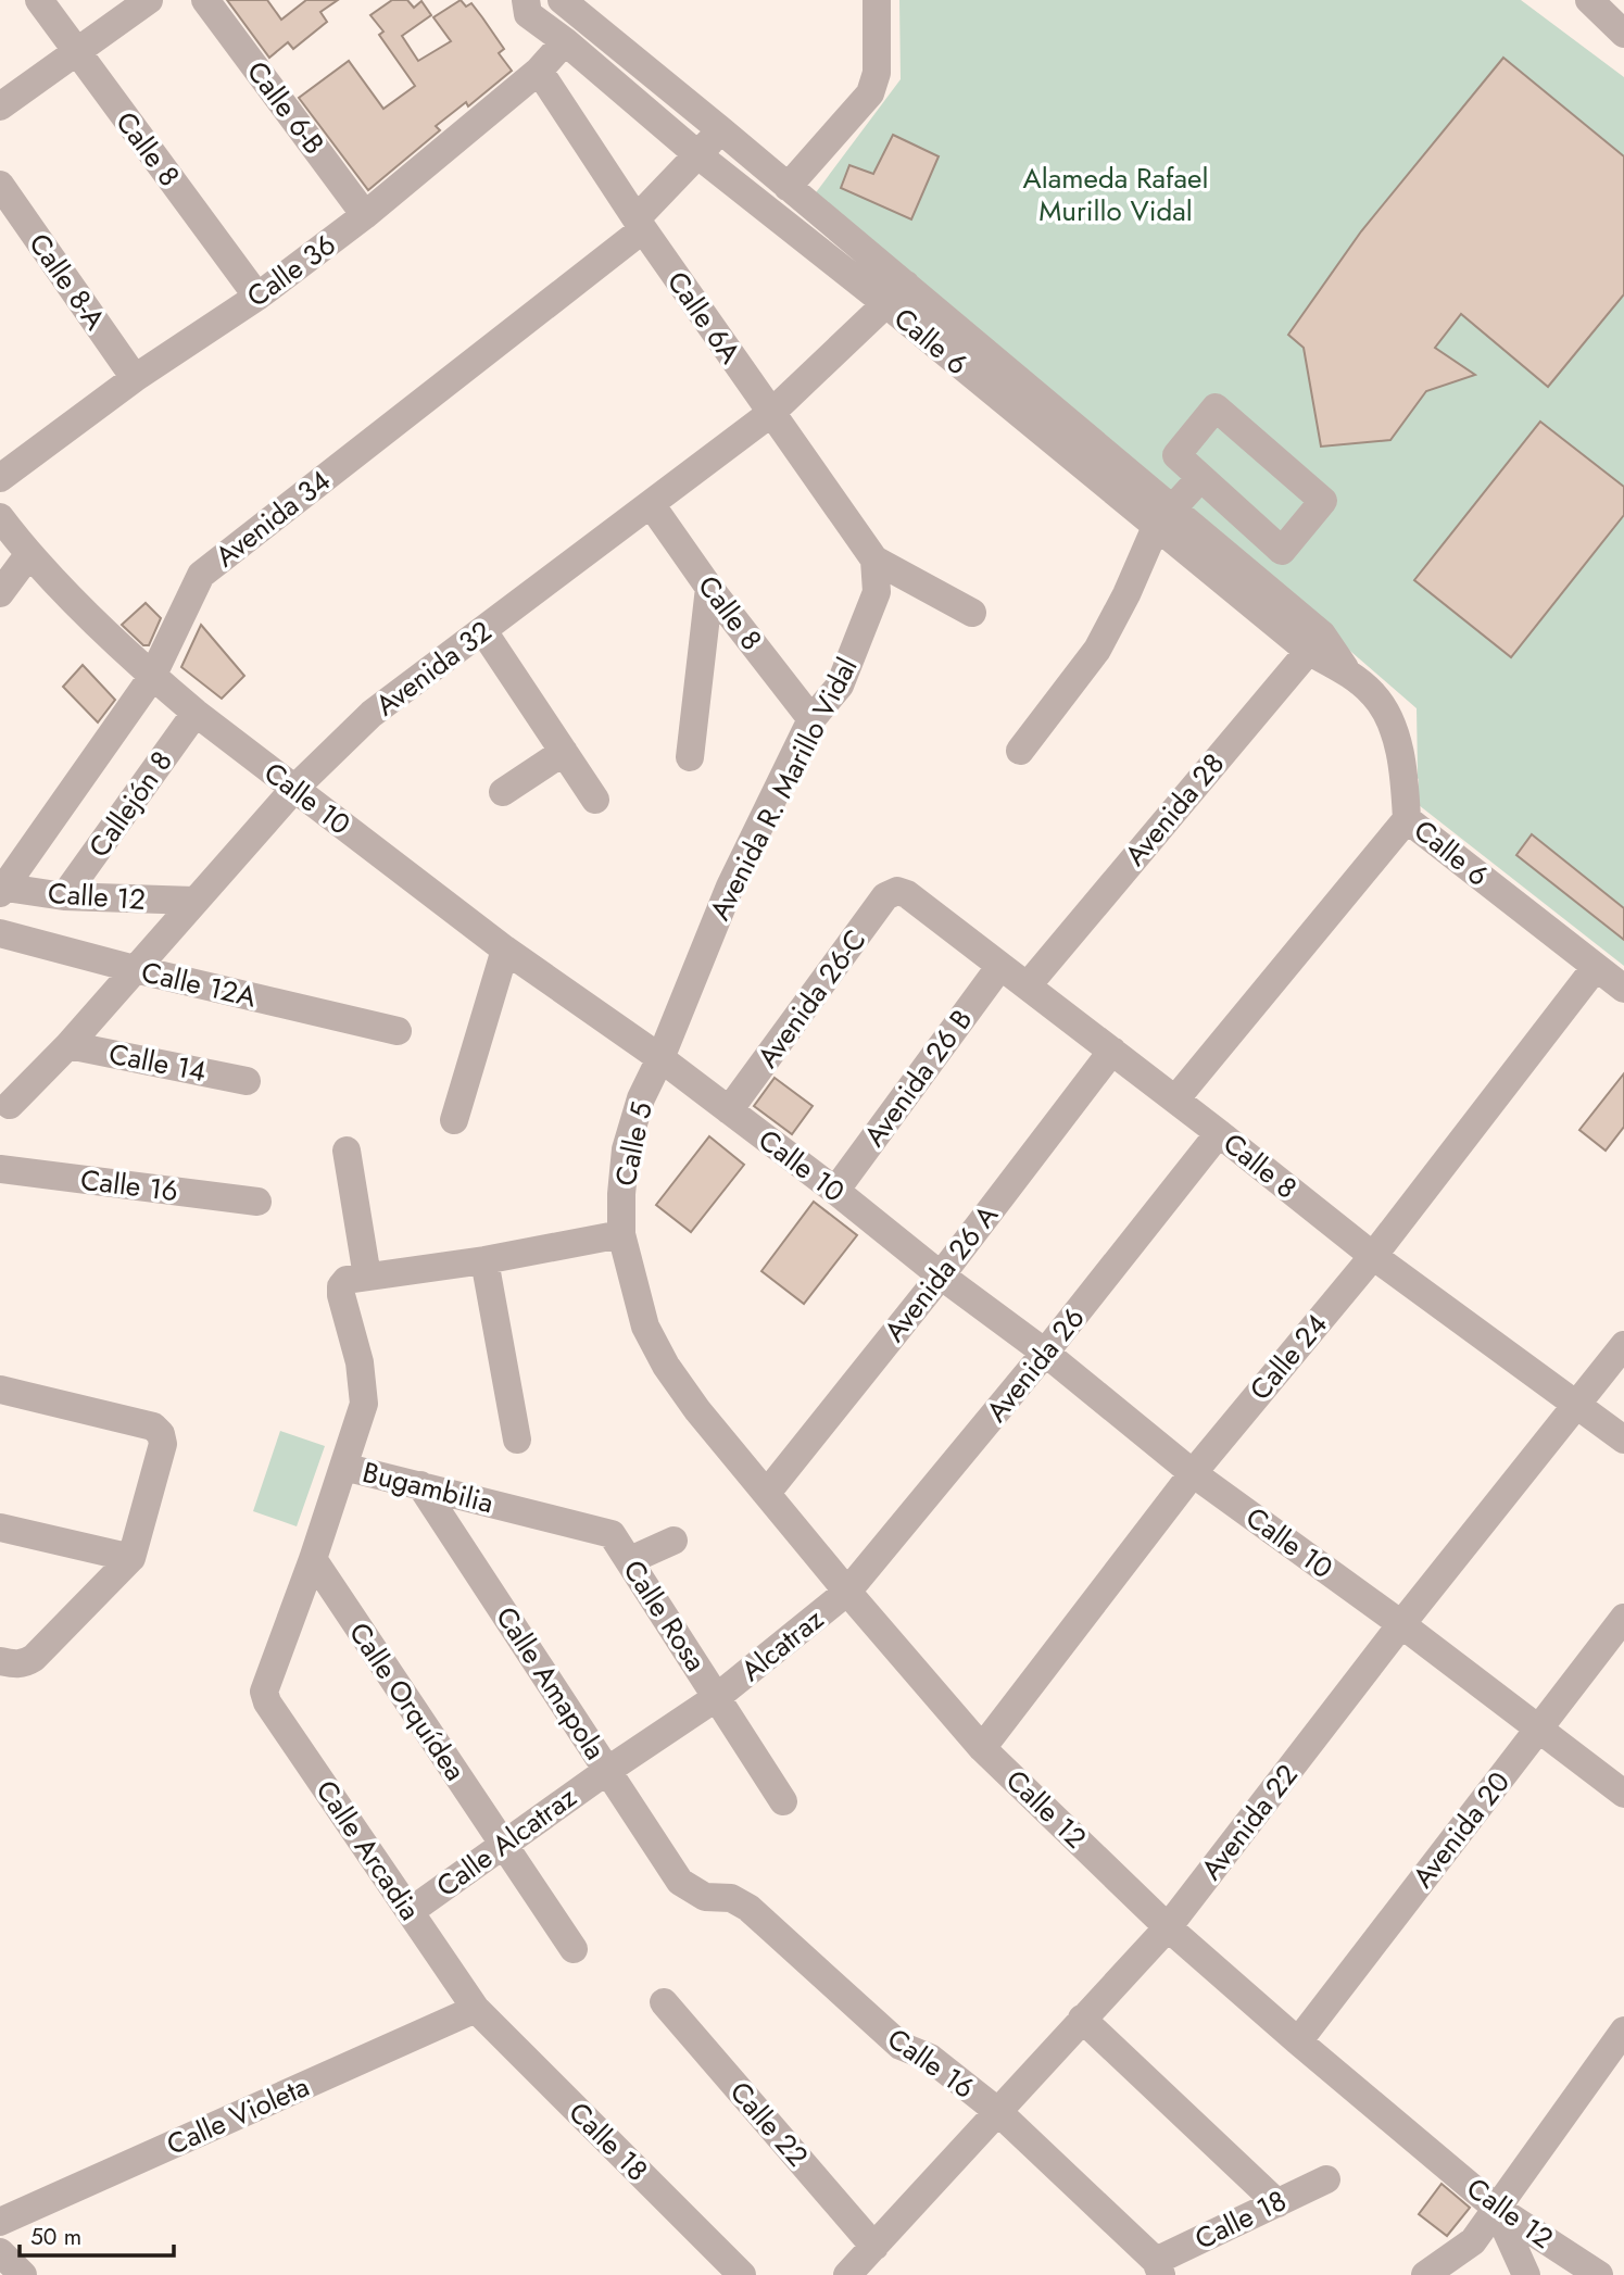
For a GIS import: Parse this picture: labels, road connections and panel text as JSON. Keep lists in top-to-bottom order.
{
  "streets": {
    "street": [
      "Calle 6-B",
      "Calle 8",
      "Calle 36",
      "Calle 8-A",
      "Calle 6A",
      "Calle 6",
      "Avenida 34",
      "Avenida 32",
      "Avenida R. Marillo Vidal",
      "Calle 10",
      "Callejón 8",
      "Avenida 28",
      "Calle 12",
      "Calle 12A",
      "Avenida 26-C",
      "Calle 14",
      "Avenida 26 B",
      "Calle 5",
      "Calle 16",
      "Avenida 26 A",
      "Calle 24",
      "Avenida 26",
      "Bugambilia",
      "Calle Rosa",
      "Alcatraz",
      "Calle Amapola",
      "Calle Orquídea",
      "Avenida 22",
      "Avenida 20",
      "Calle Alcatraz",
      "Calle Arcadia",
      "Calle Violeta",
      "Calle 22",
      "Calle 18"
    ]
  },
  "crossings": [
    ["Calle 6-B", "Calle 36"],
    ["Calle 8", "Calle 36"],
    ["Calle 8", "Avenida 32"],
    ["Calle 8", "Avenida R. Marillo Vidal"],
    ["Calle 8", "Avenida 28"],
    ["Calle 8", "Avenida 26-C"],
    ["Calle 8", "Avenida 26 B"],
    ["Calle 8", "Avenida 26 A"],
    ["Calle 8", "Calle 24"],
    ["Calle 8", "Avenida 26"],
    ["Calle 8", "Avenida 22"],
    ["Calle 36", "Calle 8-A"],
    ["Calle 36", "Calle 6A"],
    ["Calle 36", "Calle 6"],
    ["Calle 6A", "Avenida 34"],
    ["Calle 6A", "Avenida 32"],
    ["Calle 6A", "Avenida R. Marillo Vidal"],
    ["Calle 6", "Avenida 34"],
    ["Calle 6", "Avenida 32"],
    ["Calle 6", "Avenida 28"],
    ["Calle 6", "Calle 24"],
    ["Avenida 34", "Calle 10"],
    ["Avenida 34", "Calle 12"],
    ["Avenida 32", "Calle 10"],
    ["Avenida 32", "Calle 12"],
    ["Avenida 32", "Calle 12A"],
    ["Avenida 32", "Calle 14"],
    ["Avenida R. Marillo Vidal", "Calle 10"],
    ["Avenida R. Marillo Vidal", "Calle 5"],
    ["Calle 10", "Callejón 8"],
    ["Calle 10", "Avenida 26-C"],
    ["Calle 10", "Avenida 26 B"],
    ["Calle 10", "Calle 5"],
    ["Calle 10", "Avenida 26 A"],
    ["Calle 10", "Calle 24"],
    ["Calle 10", "Avenida 26"],
    ["Calle 10", "Avenida 22"],
    ["Calle 10", "Avenida 20"],
    ["Callejón 8", "Calle 12"],
    ["Calle 12", "Calle 5"],
    ["Calle 12", "Avenida 26 A"],
    ["Calle 12", "Calle 24"],
    ["Calle 12", "Avenida 26"],
    ["Calle 12", "Alcatraz"],
    ["Calle 12", "Avenida 22"],
    ["Calle 12", "Avenida 20"],
    ["Calle 16", "Calle Amapola"],
    ["Calle 16", "Avenida 22"],
    ["Calle 16", "Calle 18"],
    ["Avenida 26", "Alcatraz"],
    ["Bugambilia", "Calle Rosa"],
    ["Bugambilia", "Calle Amapola"],
    ["Bugambilia", "Calle Orquídea"],
    ["Bugambilia", "Calle Arcadia"],
    ["Calle Rosa", "Alcatraz"],
    ["Calle Rosa", "Calle Alcatraz"],
    ["Alcatraz", "Calle Alcatraz"],
    ["Calle Amapola", "Calle Alcatraz"],
    ["Calle Orquídea", "Calle Alcatraz"],
    ["Avenida 22", "Calle 22"],
    ["Calle Alcatraz", "Calle Arcadia"],
    ["Calle Arcadia", "Calle Violeta"],
    ["Calle Arcadia", "Calle 18"],
    ["Calle Violeta", "Calle 18"]
  ],
  "parks": ["Alameda Rafael Murillo Vidal"],
  "scale_bar": "50 m"
}
